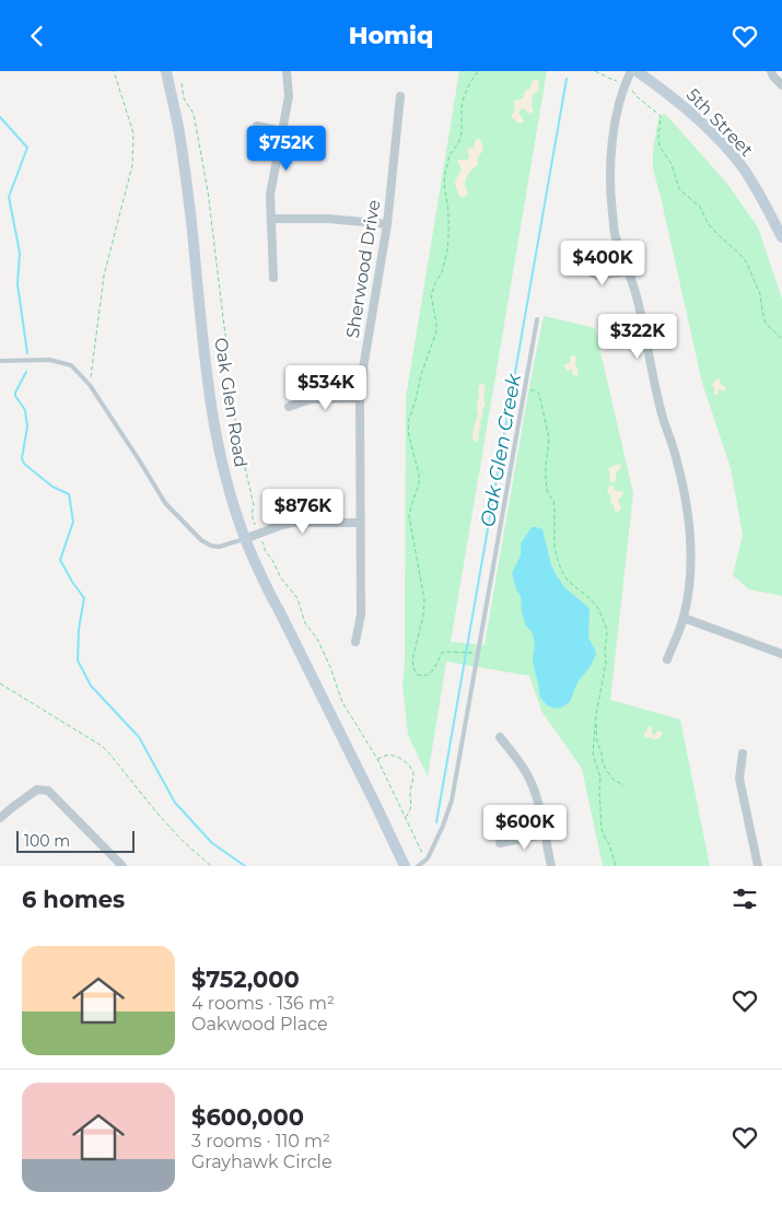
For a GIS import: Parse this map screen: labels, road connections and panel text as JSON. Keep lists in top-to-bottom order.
{
  "streets": {
    "main road": ["5th Street", "Oak Glen Road"],
    "street": ["Sherwood Drive"]
  },
  "water": ["Oak Glen Creek"],
  "scale_bar": "100 m",
  "page": {
    "header": "Homiq",
    "price": [
      "$752K",
      "$400K",
      "$322K",
      "$534K",
      "$876K",
      "$600K"
    ],
    "scale": "100 m",
    "heading": "6 homes",
    "list": [
      {
        "name": "$752,000",
        "note": "4 rooms · 136 m² · Oakwood Place"
      },
      {
        "name": "$600,000",
        "note": "3 rooms · 110 m² · Grayhawk Circle"
      }
    ]
  }
}
